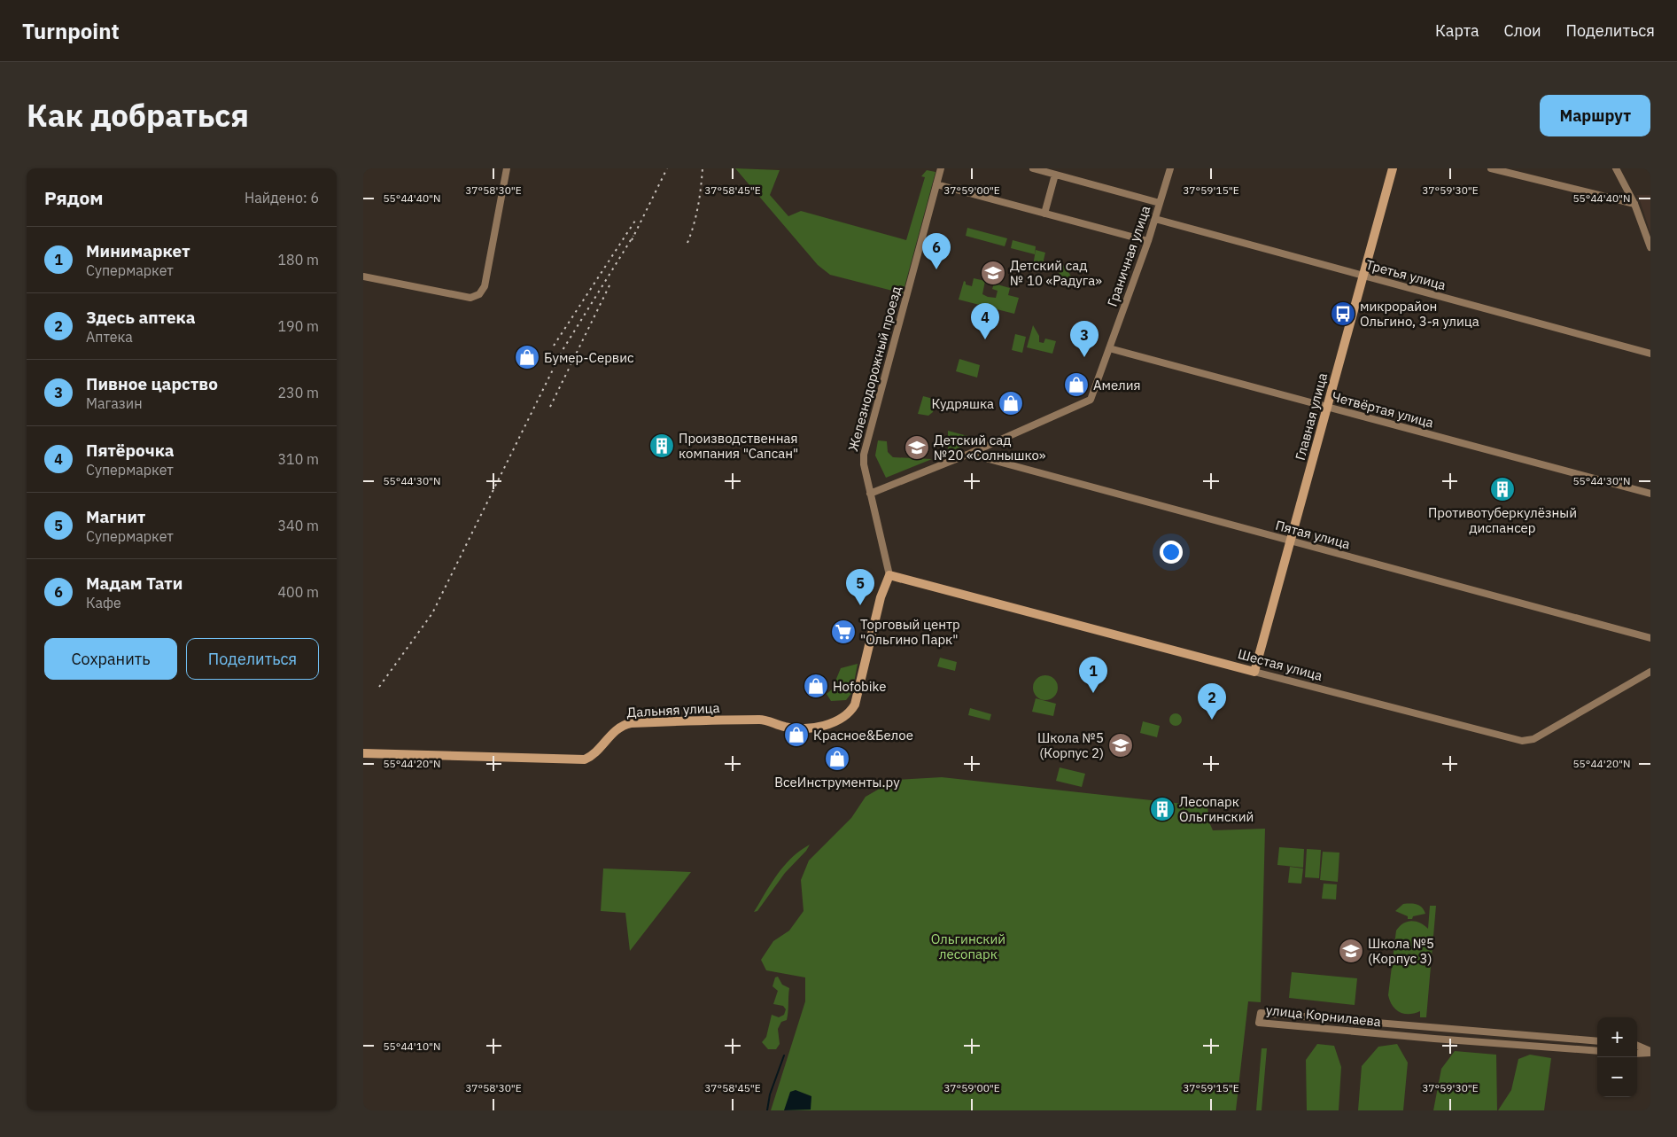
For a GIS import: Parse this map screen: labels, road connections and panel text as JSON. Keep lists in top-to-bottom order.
{
  "streets": {
    "street": [
      "Граничная улица",
      "Третья улица",
      "Железнодорожный проезд",
      "Четвёртая улица",
      "Главная улица",
      "Пятая улица",
      "Шестая улица",
      "Дальняя улица",
      "улица Корнилаева"
    ]
  },
  "crossings": [
    ["Граничная улица", "Третья улица"],
    ["Граничная улица", "Железнодорожный проезд"],
    ["Граничная улица", "Четвёртая улица"],
    ["Граничная улица", "Пятая улица"],
    ["Третья улица", "Главная улица"],
    ["Железнодорожный проезд", "Шестая улица"],
    ["Железнодорожный проезд", "Дальняя улица"],
    ["Четвёртая улица", "Главная улица"],
    ["Главная улица", "Пятая улица"],
    ["Главная улица", "Шестая улица"],
    ["Шестая улица", "Дальняя улица"]
  ],
  "parks": ["Ольгинский лесопарк"],
  "places": {
    "school or university": [
      "Детский сад № 10 «Радуга»",
      "Детский сад №20 «Солнышко»",
      "Школа №5 (Корпус 2)",
      "Школа №5 (Корпус 3)"
    ],
    "bus stop": ["микрорайон Ольгино, 3-я улица"],
    "shop": [
      "Бумер-Сервис",
      "Амелия",
      "Кудряшка",
      "Hofobike",
      "Красное&Белое",
      "ВсеИнструменты.ру"
    ],
    "building": ["Производственная компания \"Сапсан\"", "Противотуберкулёзный диспансер", "Лесопарк Ольгинский"],
    "supermarket": ["Торговый центр \"Ольгино Парк\""]
  },
  "page": {
    "header": "Turnpoint",
    "nav": ["Карта", "Слои", "Поделиться"],
    "title": "Как добраться",
    "buttons": [
      "Маршрут",
      ["Сохранить", "Поделиться"]
    ],
    "heading": ["Рядом", "Найдено: 6"],
    "list": [
      {
        "mark": "1",
        "name": "Минимаркет",
        "note": "Супермаркет",
        "value": "180 m"
      },
      {
        "mark": "2",
        "name": "Здесь аптека",
        "note": "Аптека",
        "value": "190 m"
      },
      {
        "mark": "3",
        "name": "Пивное царство",
        "note": "Магазин",
        "value": "230 m"
      },
      {
        "mark": "4",
        "name": "Пятёрочка",
        "note": "Супермаркет",
        "value": "310 m"
      },
      {
        "mark": "5",
        "name": "Магнит",
        "note": "Супермаркет",
        "value": "340 m"
      },
      {
        "mark": "6",
        "name": "Мадам Тати",
        "note": "Кафе",
        "value": "400 m"
      }
    ],
    "pins": [
      "6",
      "4",
      "3",
      "5",
      "1",
      "2"
    ],
    "map_buttons": ["+", "−"]
  },
  "coordinates": [
    "37°58'30\"E",
    "37°58'45\"E",
    "37°59'00\"E",
    "37°59'15\"E",
    "37°59'30\"E",
    "55°44'40\"N",
    "55°44'30\"N",
    "55°44'20\"N",
    "55°44'10\"N"
  ]
}
